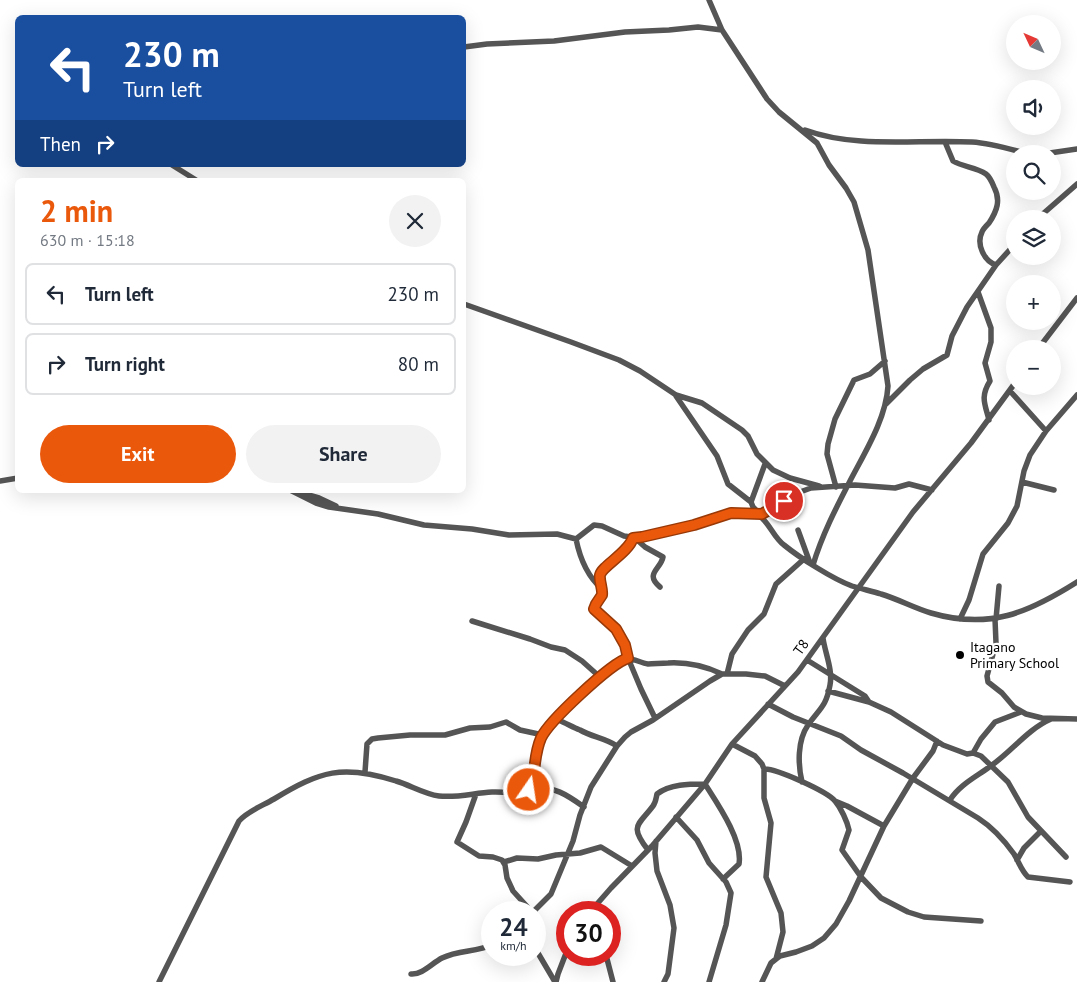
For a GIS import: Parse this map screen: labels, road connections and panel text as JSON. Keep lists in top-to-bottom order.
{
  "streets": {
    "street": ["T8"]
  },
  "places": ["Itagano Primary School"],
  "north": "top left",
  "page": {
    "map_buttons": ["+", "−"],
    "turn": ["230 m", "Turn left"],
    "then": "Then",
    "heading": ["2 min", "630 m · 15:18"],
    "list": [
      {
        "name": "Turn left",
        "value": "230 m"
      },
      {
        "name": "Turn right",
        "value": "80 m"
      }
    ],
    "buttons": ["Exit", "Share"],
    "speed": "24 km/h",
    "limit": "30"
  }
}
